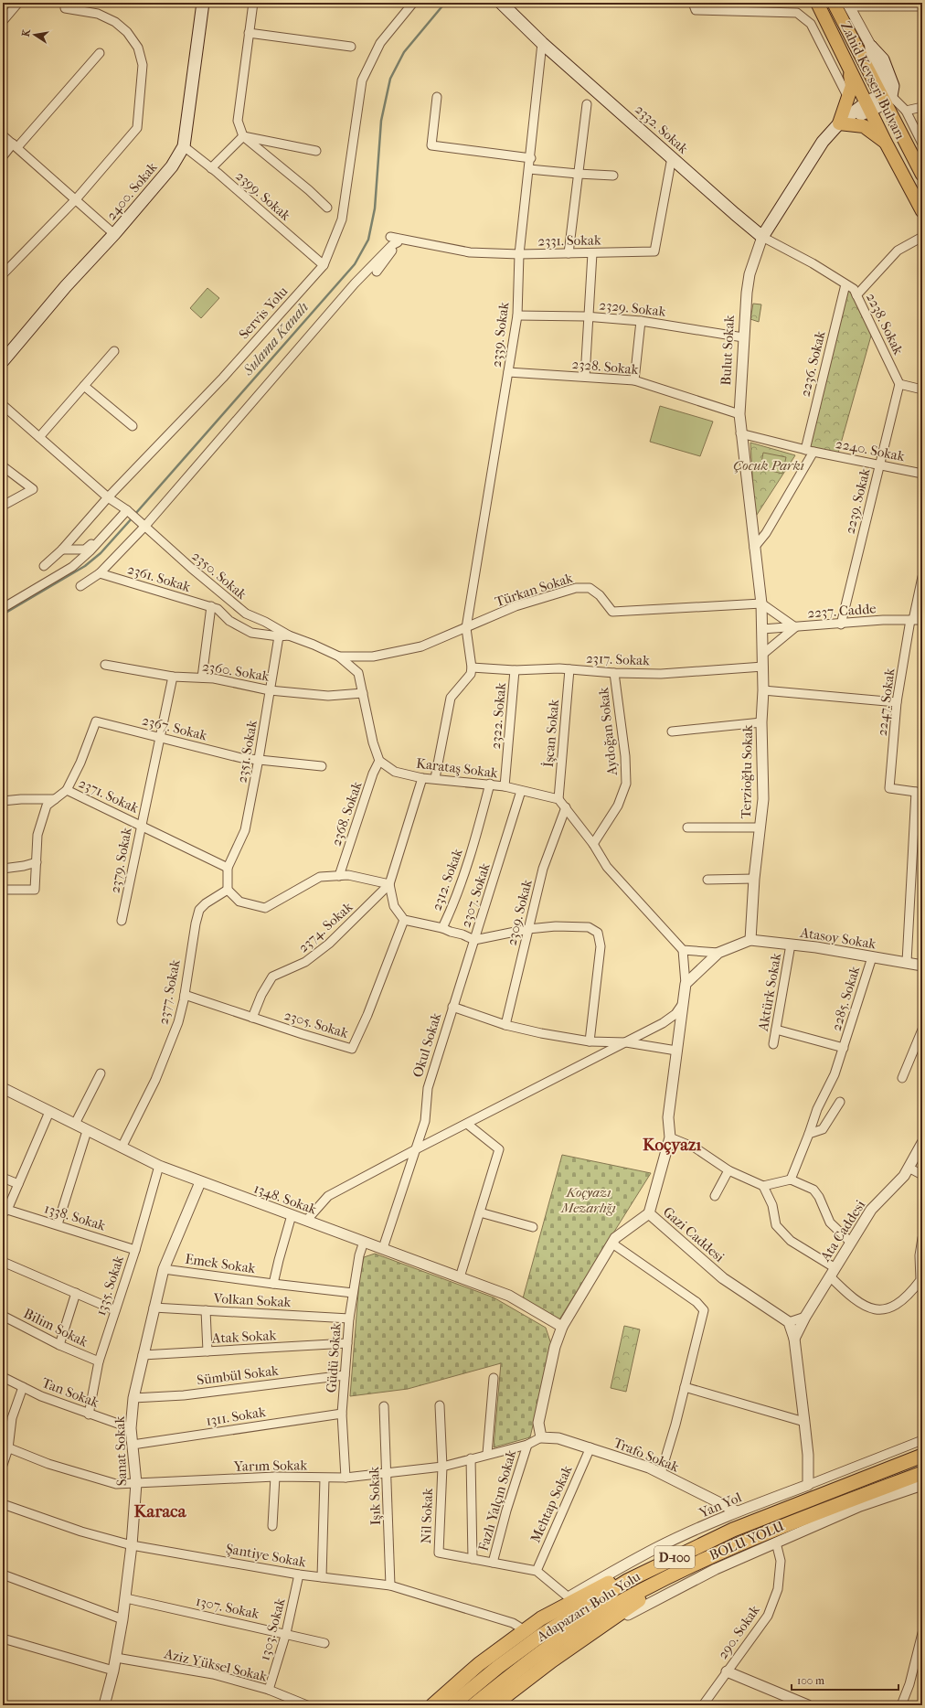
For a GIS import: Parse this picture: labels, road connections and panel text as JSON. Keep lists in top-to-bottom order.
{
  "streets": {
    "highway": ["BOLU YOLU", "D-100", "Adapazarı-Bolu Yolu"],
    "main road": [
      "Zahid Kevseri Bulvarı",
      "2332. Sokak",
      "2400. Sokak",
      "Bulut Sokak"
    ],
    "street": [
      "2399. Sokak",
      "2331. Sokak",
      "2329. Sokak",
      "Servis Yolu",
      "2238. Sokak",
      "2339. Sokak",
      "2236. Sokak",
      "2328. Sokak",
      "2240. Sokak",
      "2239. Sokak",
      "2350. Sokak",
      "2361. Sokak",
      "Türkan Sokak",
      "2237. Cadde",
      "2317. Sokak",
      "2360. Sokak",
      "2247. Sokak",
      "2322. Sokak",
      "2367. Sokak",
      "Aydoğan Sokak",
      "İşcan Sokak",
      "2351. Sokak",
      "Karataş Sokak",
      "Terzioğlu Sokak",
      "2371. Sokak",
      "2368. Sokak",
      "2379. Sokak",
      "2312. Sokak",
      "2307. Sokak",
      "2309. Sokak",
      "2374. Sokak",
      "Atasoy Sokak",
      "2377. Sokak",
      "Aktürk Sokak",
      "2285. Sokak",
      "2305. Sokak",
      "Okul Sokak",
      "1348. Sokak",
      "1338. Sokak",
      "Ata Caddesi",
      "Gazi Caddesi",
      "Emek Sokak",
      "1335. Sokak",
      "Volkan Sokak",
      "Bilim Sokak",
      "Atak Sokak",
      "Güdü Sokak",
      "Sümbül Sokak",
      "Tan Sokak",
      "1311. Sokak",
      "Sanat Sokak",
      "Trafo Sokak",
      "Yarım Sokak",
      "Işık Sokak",
      "Fazlı Yalçın Sokak",
      "Mehtap Sokak",
      "Yan Yol",
      "Nil Sokak",
      "Şantiye Sokak",
      "1307. Sokak",
      "1303. Sokak",
      "290. Sokak",
      "Aziz Yüksel Sokak"
    ]
  },
  "crossings": [
    ["2332. Sokak", "2331. Sokak"],
    ["2332. Sokak", "2238. Sokak"],
    ["2332. Sokak", "2339. Sokak"],
    ["2332. Sokak", "Bulut Sokak"],
    ["2400. Sokak", "2399. Sokak"],
    ["2399. Sokak", "Servis Yolu"],
    ["2331. Sokak", "2339. Sokak"],
    ["2329. Sokak", "2339. Sokak"],
    ["2329. Sokak", "Bulut Sokak"],
    ["Servis Yolu", "2350. Sokak"],
    ["2238. Sokak", "Bulut Sokak"],
    ["2238. Sokak", "2236. Sokak"],
    ["2238. Sokak", "2239. Sokak"],
    ["2339. Sokak", "2328. Sokak"],
    ["2339. Sokak", "Türkan Sokak"],
    ["Bulut Sokak", "2328. Sokak"],
    ["Bulut Sokak", "2240. Sokak"],
    ["Bulut Sokak", "Türkan Sokak"],
    ["Bulut Sokak", "Terzioğlu Sokak"],
    ["2236. Sokak", "2240. Sokak"],
    ["2240. Sokak", "2239. Sokak"],
    ["2239. Sokak", "2237. Cadde"],
    ["Türkan Sokak", "Terzioğlu Sokak"],
    ["2237. Cadde", "2247. Sokak"],
    ["2237. Cadde", "Terzioğlu Sokak"],
    ["2317. Sokak", "2322. Sokak"],
    ["2317. Sokak", "Aydoğan Sokak"],
    ["2317. Sokak", "İşcan Sokak"],
    ["2317. Sokak", "Terzioğlu Sokak"],
    ["2360. Sokak", "2351. Sokak"],
    ["2360. Sokak", "2379. Sokak"],
    ["2322. Sokak", "Karataş Sokak"],
    ["2367. Sokak", "2351. Sokak"],
    ["2367. Sokak", "2371. Sokak"],
    ["2367. Sokak", "2379. Sokak"],
    ["İşcan Sokak", "Karataş Sokak"],
    ["2351. Sokak", "2371. Sokak"],
    ["Karataş Sokak", "2368. Sokak"],
    ["Karataş Sokak", "2312. Sokak"],
    ["Karataş Sokak", "2307. Sokak"],
    ["Terzioğlu Sokak", "Atasoy Sokak"],
    ["2371. Sokak", "2379. Sokak"],
    ["2312. Sokak", "2305. Sokak"],
    ["2307. Sokak", "Okul Sokak"],
    ["2309. Sokak", "Okul Sokak"],
    ["2374. Sokak", "2305. Sokak"],
    ["Atasoy Sokak", "Aktürk Sokak"],
    ["Atasoy Sokak", "2285. Sokak"],
    ["2377. Sokak", "2305. Sokak"],
    ["2377. Sokak", "1348. Sokak"],
    ["Okul Sokak", "1348. Sokak"],
    ["Okul Sokak", "Gazi Caddesi"],
    ["1348. Sokak", "1335. Sokak"],
    ["1348. Sokak", "Güdü Sokak"],
    ["1348. Sokak", "Sanat Sokak"],
    ["1338. Sokak", "1335. Sokak"],
    ["Emek Sokak", "Güdü Sokak"],
    ["Emek Sokak", "Sanat Sokak"],
    ["1335. Sokak", "Bilim Sokak"],
    ["1335. Sokak", "Tan Sokak"],
    ["Volkan Sokak", "Güdü Sokak"],
    ["Volkan Sokak", "Sanat Sokak"],
    ["Atak Sokak", "Güdü Sokak"],
    ["Atak Sokak", "Sanat Sokak"],
    ["Güdü Sokak", "Sümbül Sokak"],
    ["Güdü Sokak", "1311. Sokak"],
    ["Güdü Sokak", "Yarım Sokak"],
    ["Sümbül Sokak", "Sanat Sokak"],
    ["Tan Sokak", "Sanat Sokak"],
    ["1311. Sokak", "Sanat Sokak"],
    ["Sanat Sokak", "Yarım Sokak"],
    ["Sanat Sokak", "Şantiye Sokak"],
    ["Sanat Sokak", "1307. Sokak"],
    ["Sanat Sokak", "Aziz Yüksel Sokak"],
    ["Trafo Sokak", "Yarım Sokak"],
    ["Trafo Sokak", "Mehtap Sokak"],
    ["Trafo Sokak", "Yan Yol"],
    ["Yarım Sokak", "Işık Sokak"],
    ["Yarım Sokak", "Fazlı Yalçın Sokak"],
    ["Yarım Sokak", "Nil Sokak"],
    ["Işık Sokak", "Şantiye Sokak"],
    ["Fazlı Yalçın Sokak", "Nil Sokak"],
    ["Mehtap Sokak", "Nil Sokak"],
    ["Yan Yol", "Nil Sokak"],
    ["Şantiye Sokak", "1303. Sokak"],
    ["1307. Sokak", "1303. Sokak"],
    ["1303. Sokak", "Aziz Yüksel Sokak"]
  ],
  "districts": ["Koçyazı", "Karaca"],
  "water": ["Sulama Kanalı"],
  "parks": ["Çocuk Parkı", "Koçyazı Mezarlığı"],
  "scale_bar": "100 m",
  "north": "left"
}
